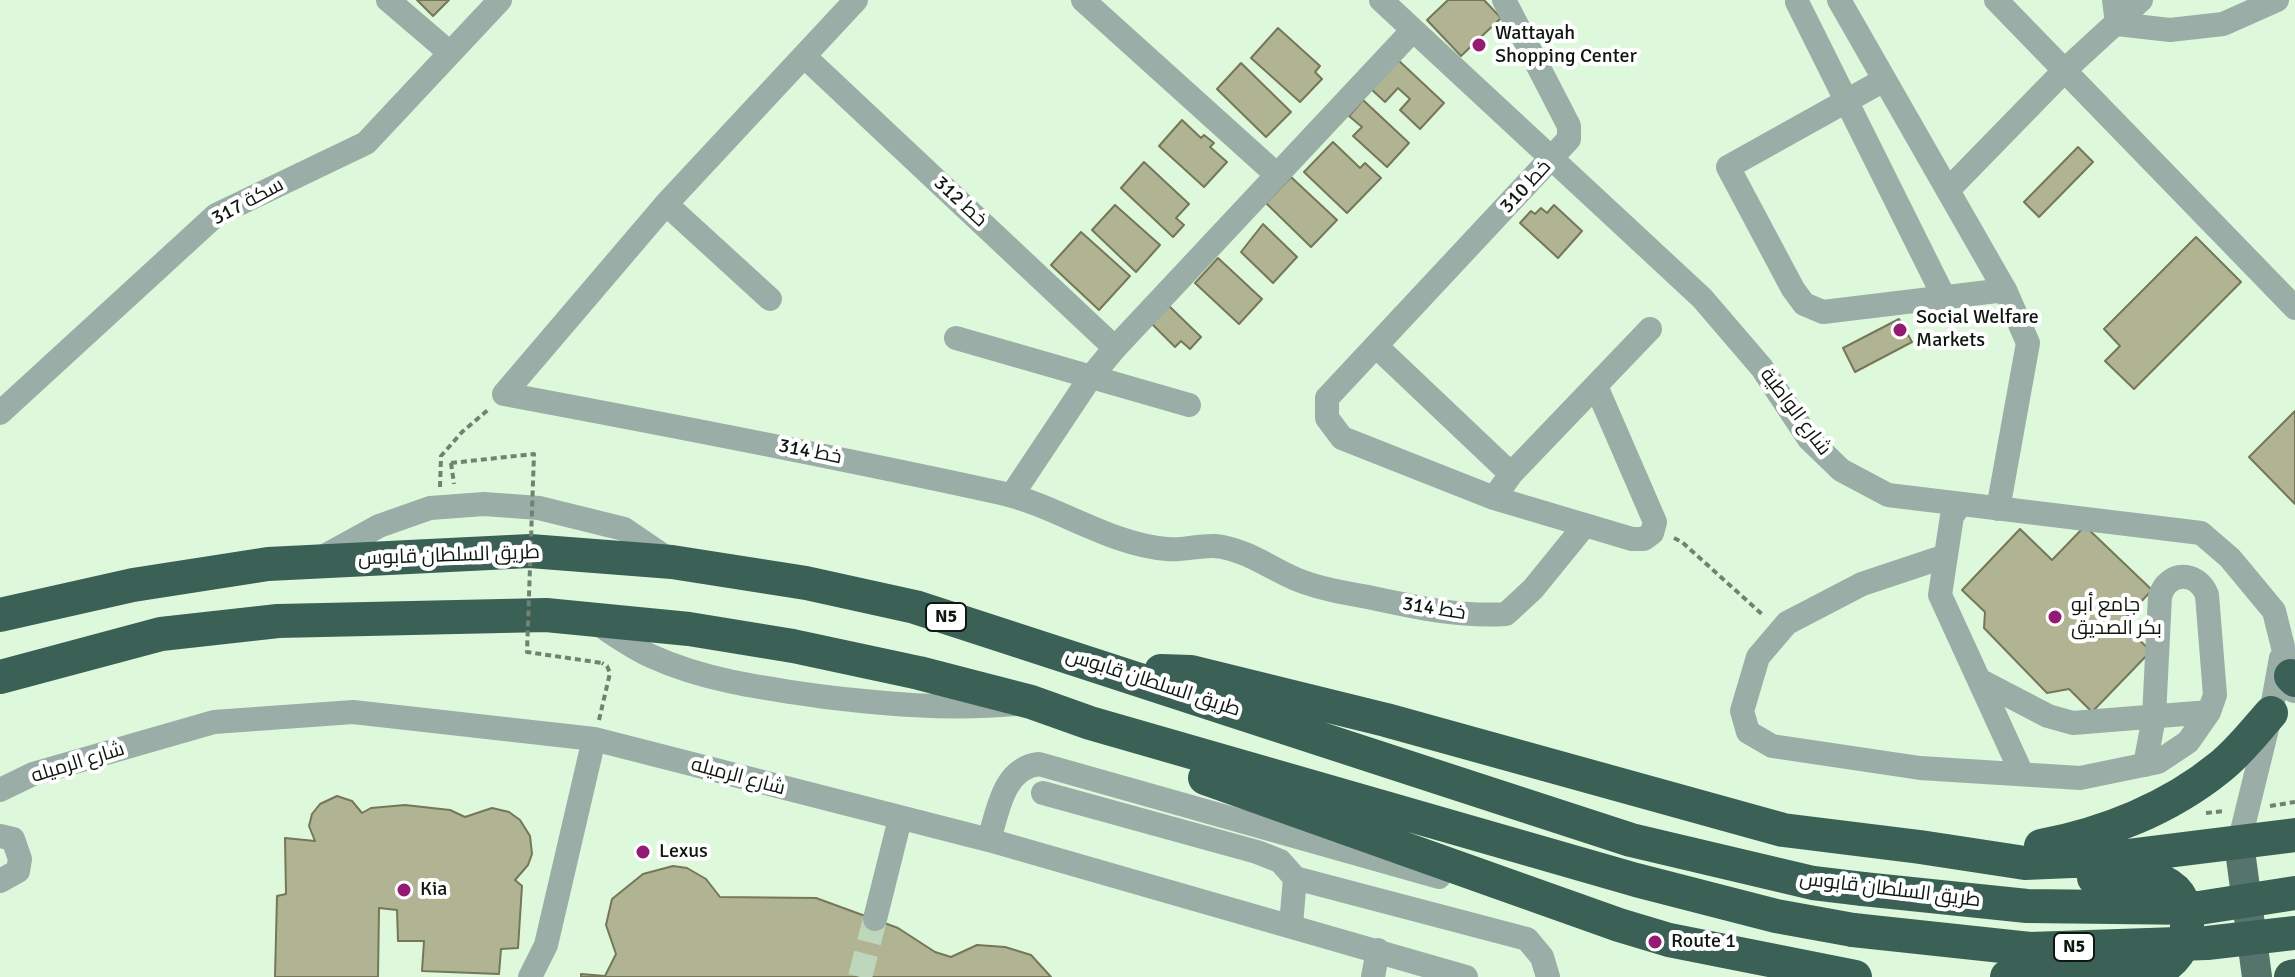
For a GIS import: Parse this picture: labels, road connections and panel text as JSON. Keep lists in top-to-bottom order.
{
  "streets": {
    "highway": ["طريق السلطان قابوس", "N5"],
    "street": [
      "خط 310",
      "سكة 317",
      "خط 312",
      "شارع الواطية",
      "خط 314",
      "شارع الرميله"
    ]
  },
  "crossings": [
    ["خط 310", "شارع الواطية"]
  ],
  "places": [
    "Wattayah Shopping Center",
    "Social Welfare Markets",
    "جامع أبو بكر الصديق",
    "Lexus",
    "Kia",
    "Route 1"
  ]
}
